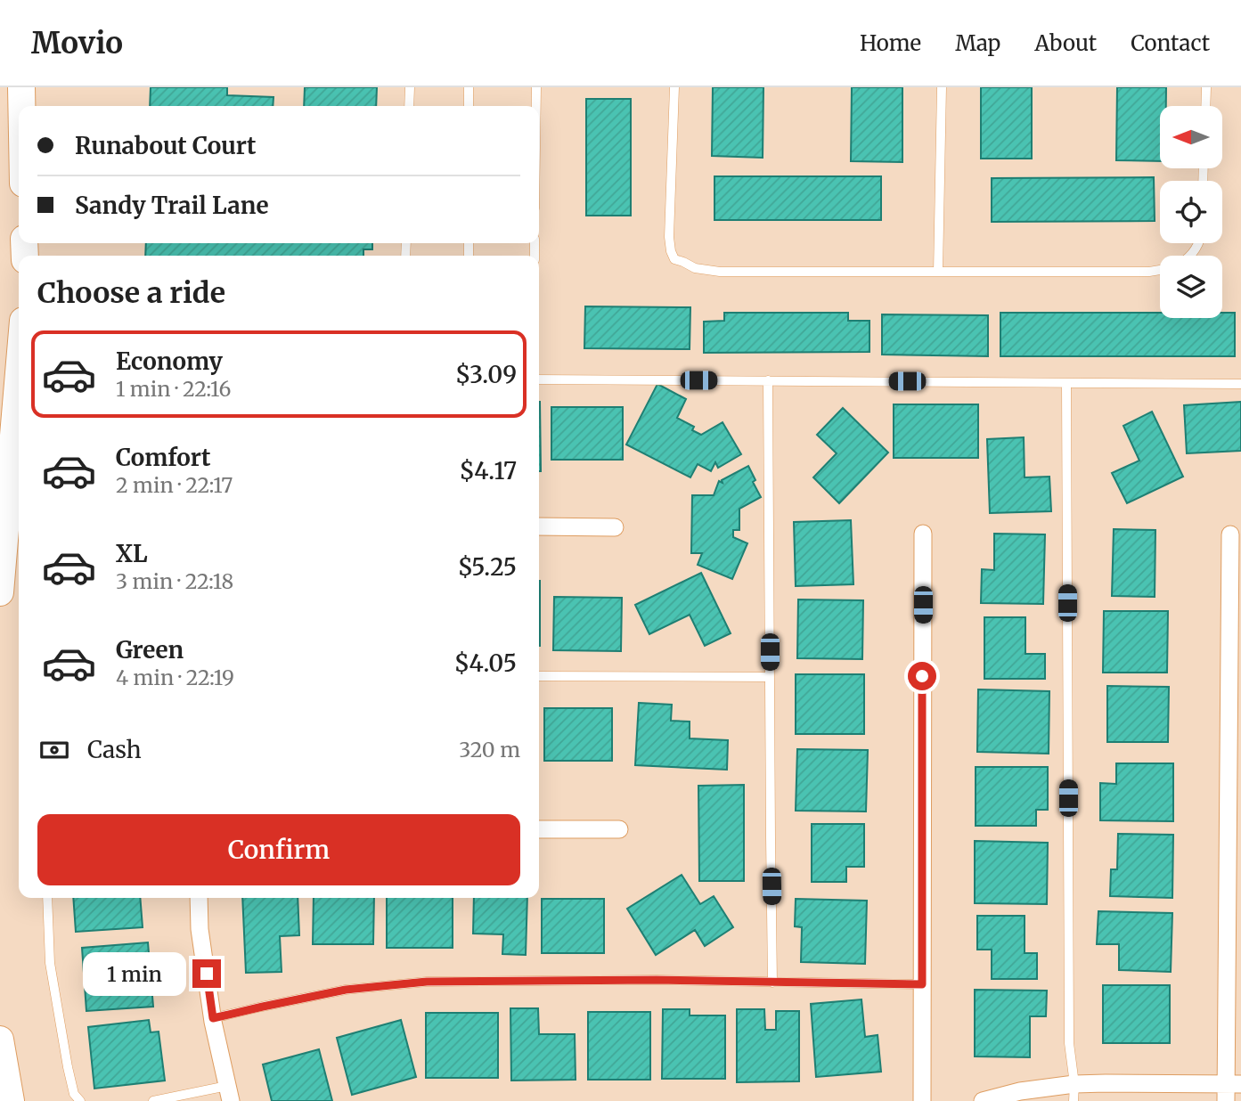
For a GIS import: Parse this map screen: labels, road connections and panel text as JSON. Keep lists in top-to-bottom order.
{
  "north": "left",
  "page": {
    "header": "Movio",
    "nav": [
      "Home",
      "Map",
      "About",
      "Contact"
    ],
    "banner": ["Runabout Court", "Sandy Trail Lane"],
    "heading": "Choose a ride",
    "list": [
      {
        "name": "Economy",
        "note": "1 min · 22:16",
        "value": "$3.09"
      },
      {
        "name": "Comfort",
        "note": "2 min · 22:17",
        "value": "$4.17"
      },
      {
        "name": "XL",
        "note": "3 min · 22:18",
        "value": "$5.25"
      },
      {
        "name": "Green",
        "note": "4 min · 22:19",
        "value": "$4.05"
      }
    ],
    "pay": ["Cash", "320 m"],
    "buttons": "Confirm",
    "bubble": "1 min"
  }
}
